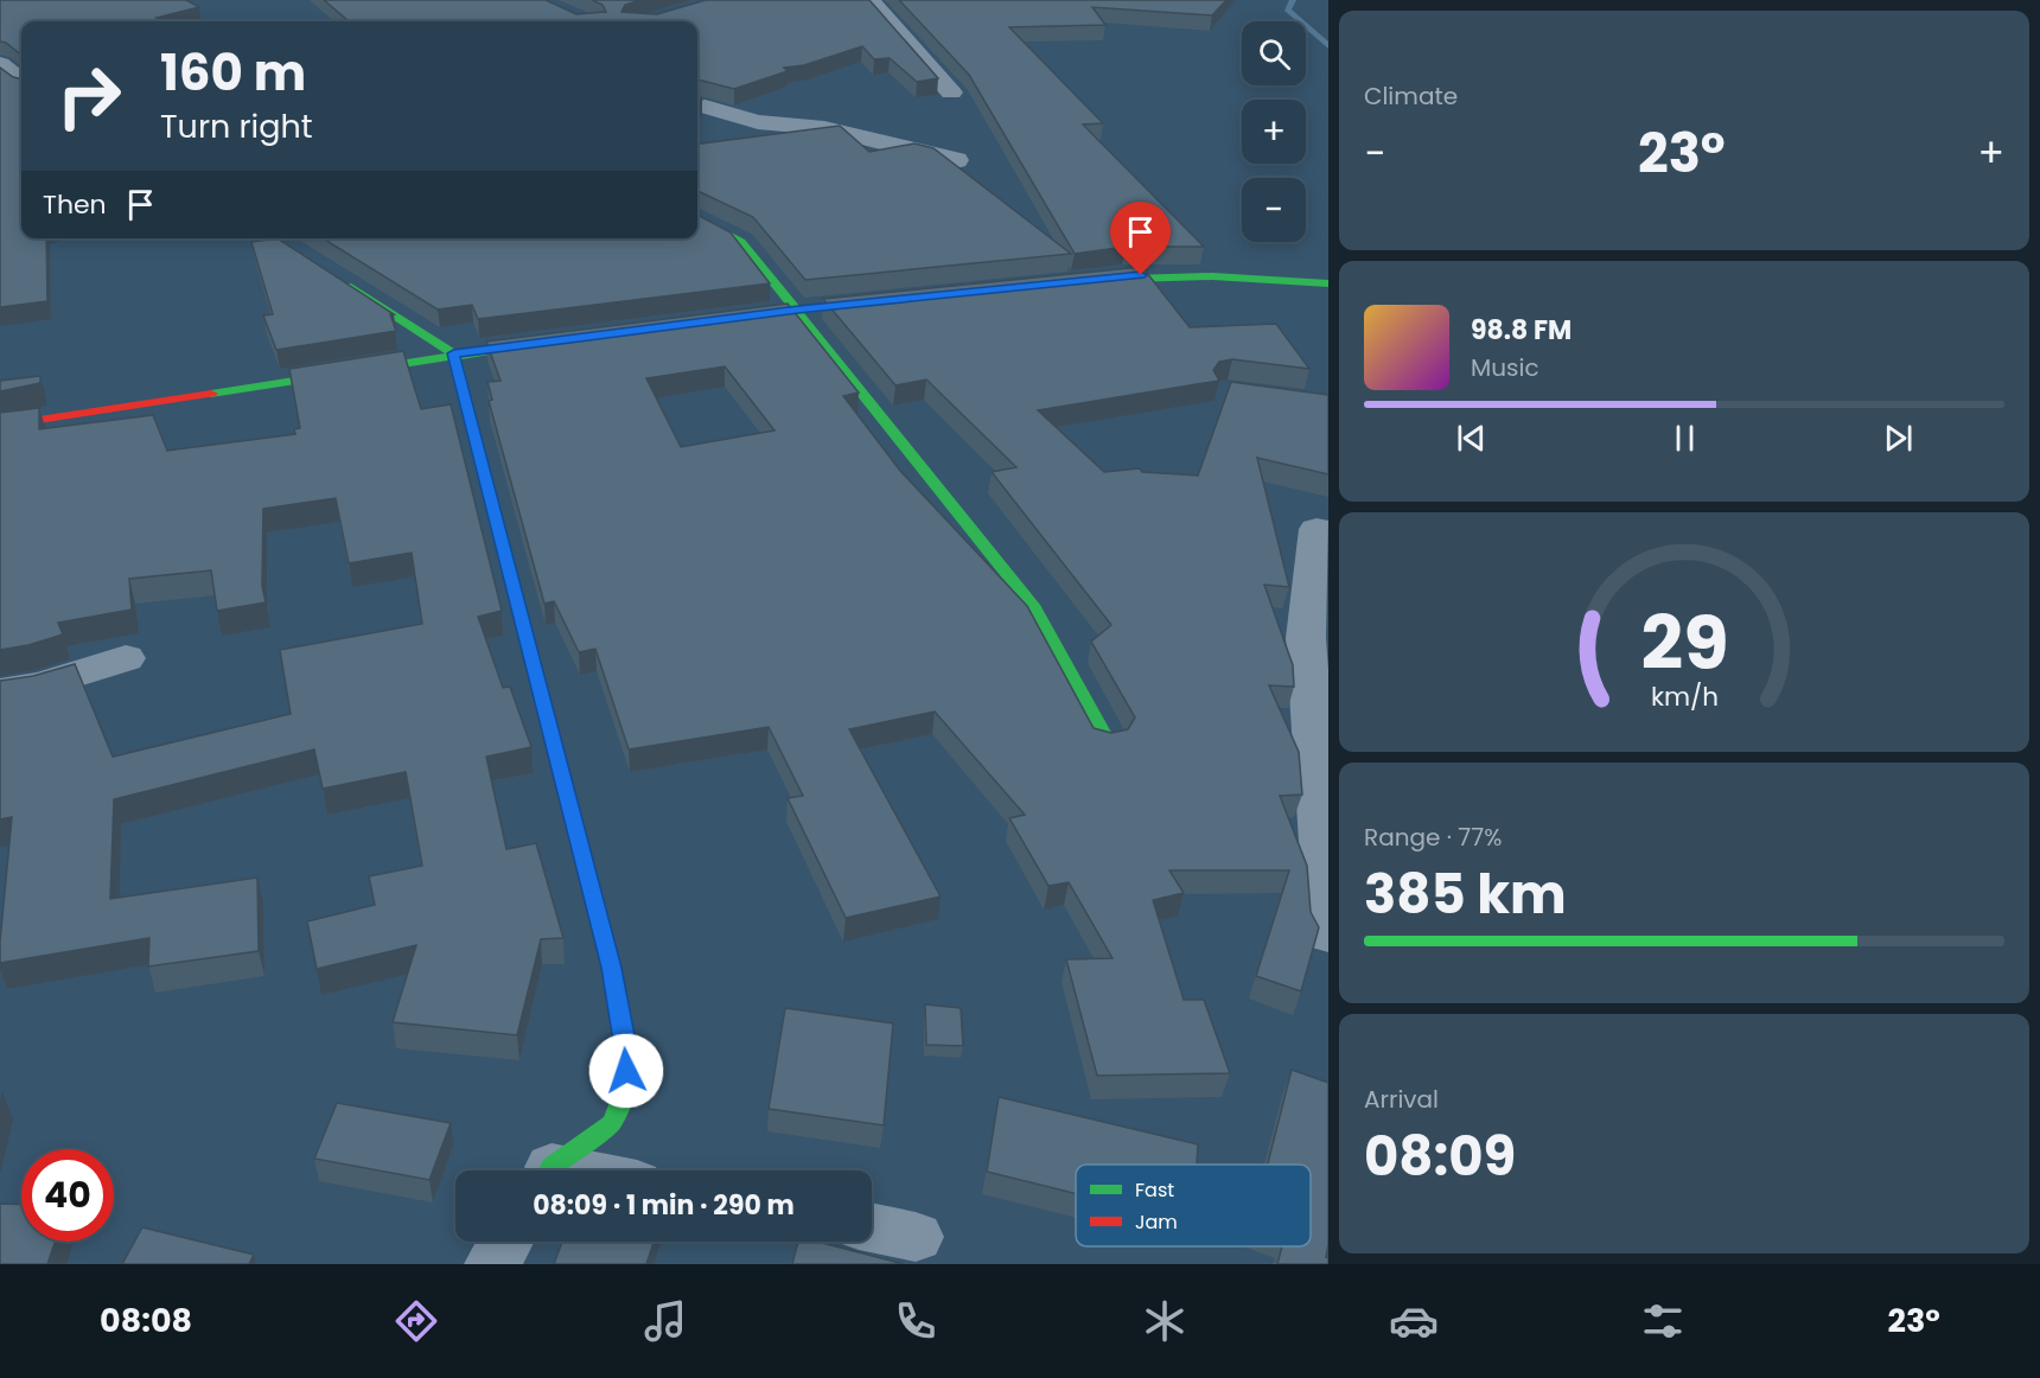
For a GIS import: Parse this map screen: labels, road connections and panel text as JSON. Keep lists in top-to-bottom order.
{
  "legend": ["Fast", "Jam"],
  "page": {
    "tile": [
      "Climate",
      ["Range · 77%", "385 km"],
      ["Arrival", "08:09"]
    ],
    "map_buttons": ["+", "−"],
    "turn": ["160 m", "Turn right"],
    "heat": ["−", "23°", "+"],
    "then": "Then",
    "song": ["98.8 FM", "Music"],
    "limit": "40",
    "trip": "08:09 · 1 min · 290 m",
    "tabs": ["08:08", "23°"],
    "gauge": ["29", "km/h"]
  }
}
